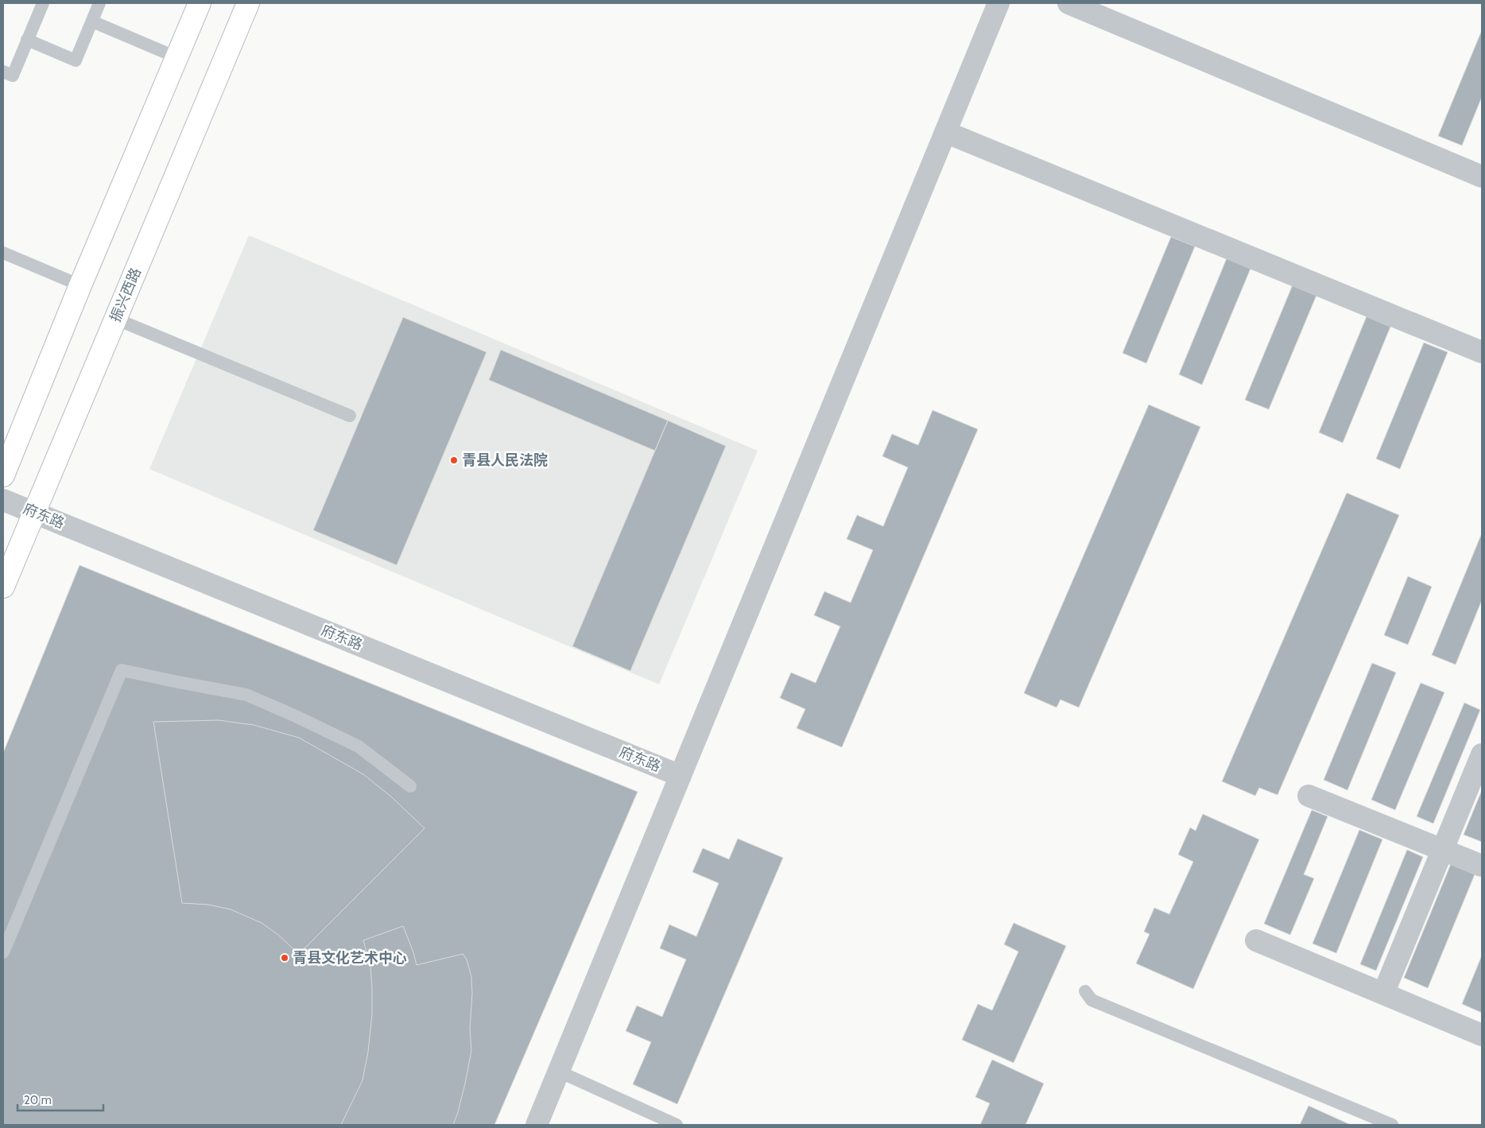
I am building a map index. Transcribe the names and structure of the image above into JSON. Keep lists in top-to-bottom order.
{
  "streets": {
    "street": ["振兴西路", "府东路"]
  },
  "crossings": [
    ["振兴西路", "府东路"]
  ],
  "places": ["青县人民法院", "青县文化艺术中心"],
  "scale_bar": "20 m"
}
